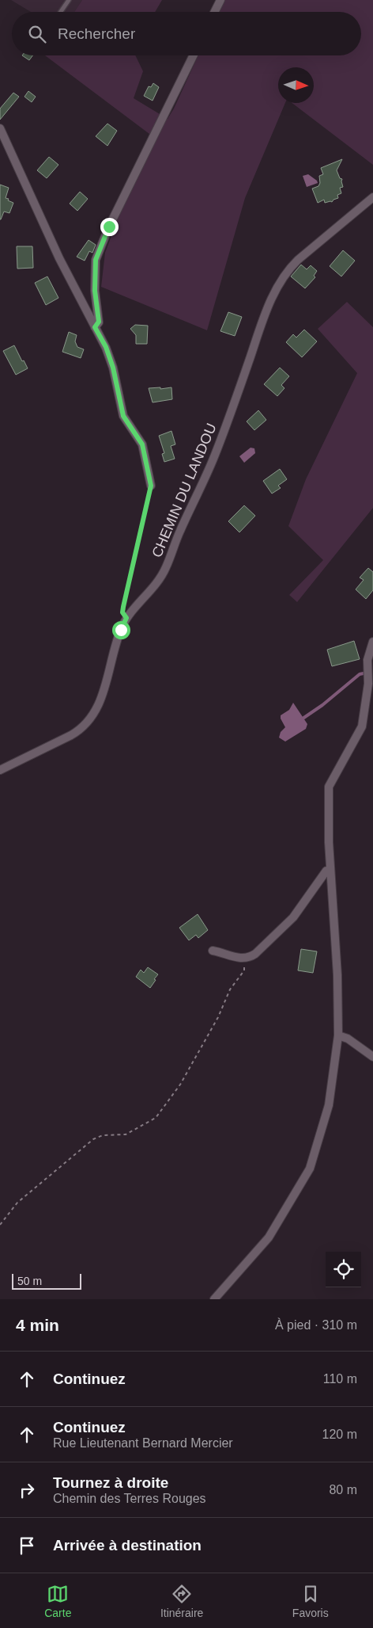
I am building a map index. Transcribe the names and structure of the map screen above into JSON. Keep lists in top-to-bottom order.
{
  "streets": {
    "street": ["CHEMIN DU LANDOU"]
  },
  "scale_bar": "50 m",
  "north": "right",
  "page": {
    "search": "Rechercher",
    "scale": "50 m",
    "heading": ["4 min", "À pied · 310 m"],
    "list": [
      ["Continuez", "110 m"],
      ["Continuez", "Rue Lieutenant Bernard Mercier", "120 m"],
      ["Tournez à droite", "Chemin des Terres Rouges", "80 m"],
      "Arrivée à destination"
    ],
    "nav": ["Carte", "Itinéraire", "Favoris"]
  }
}
